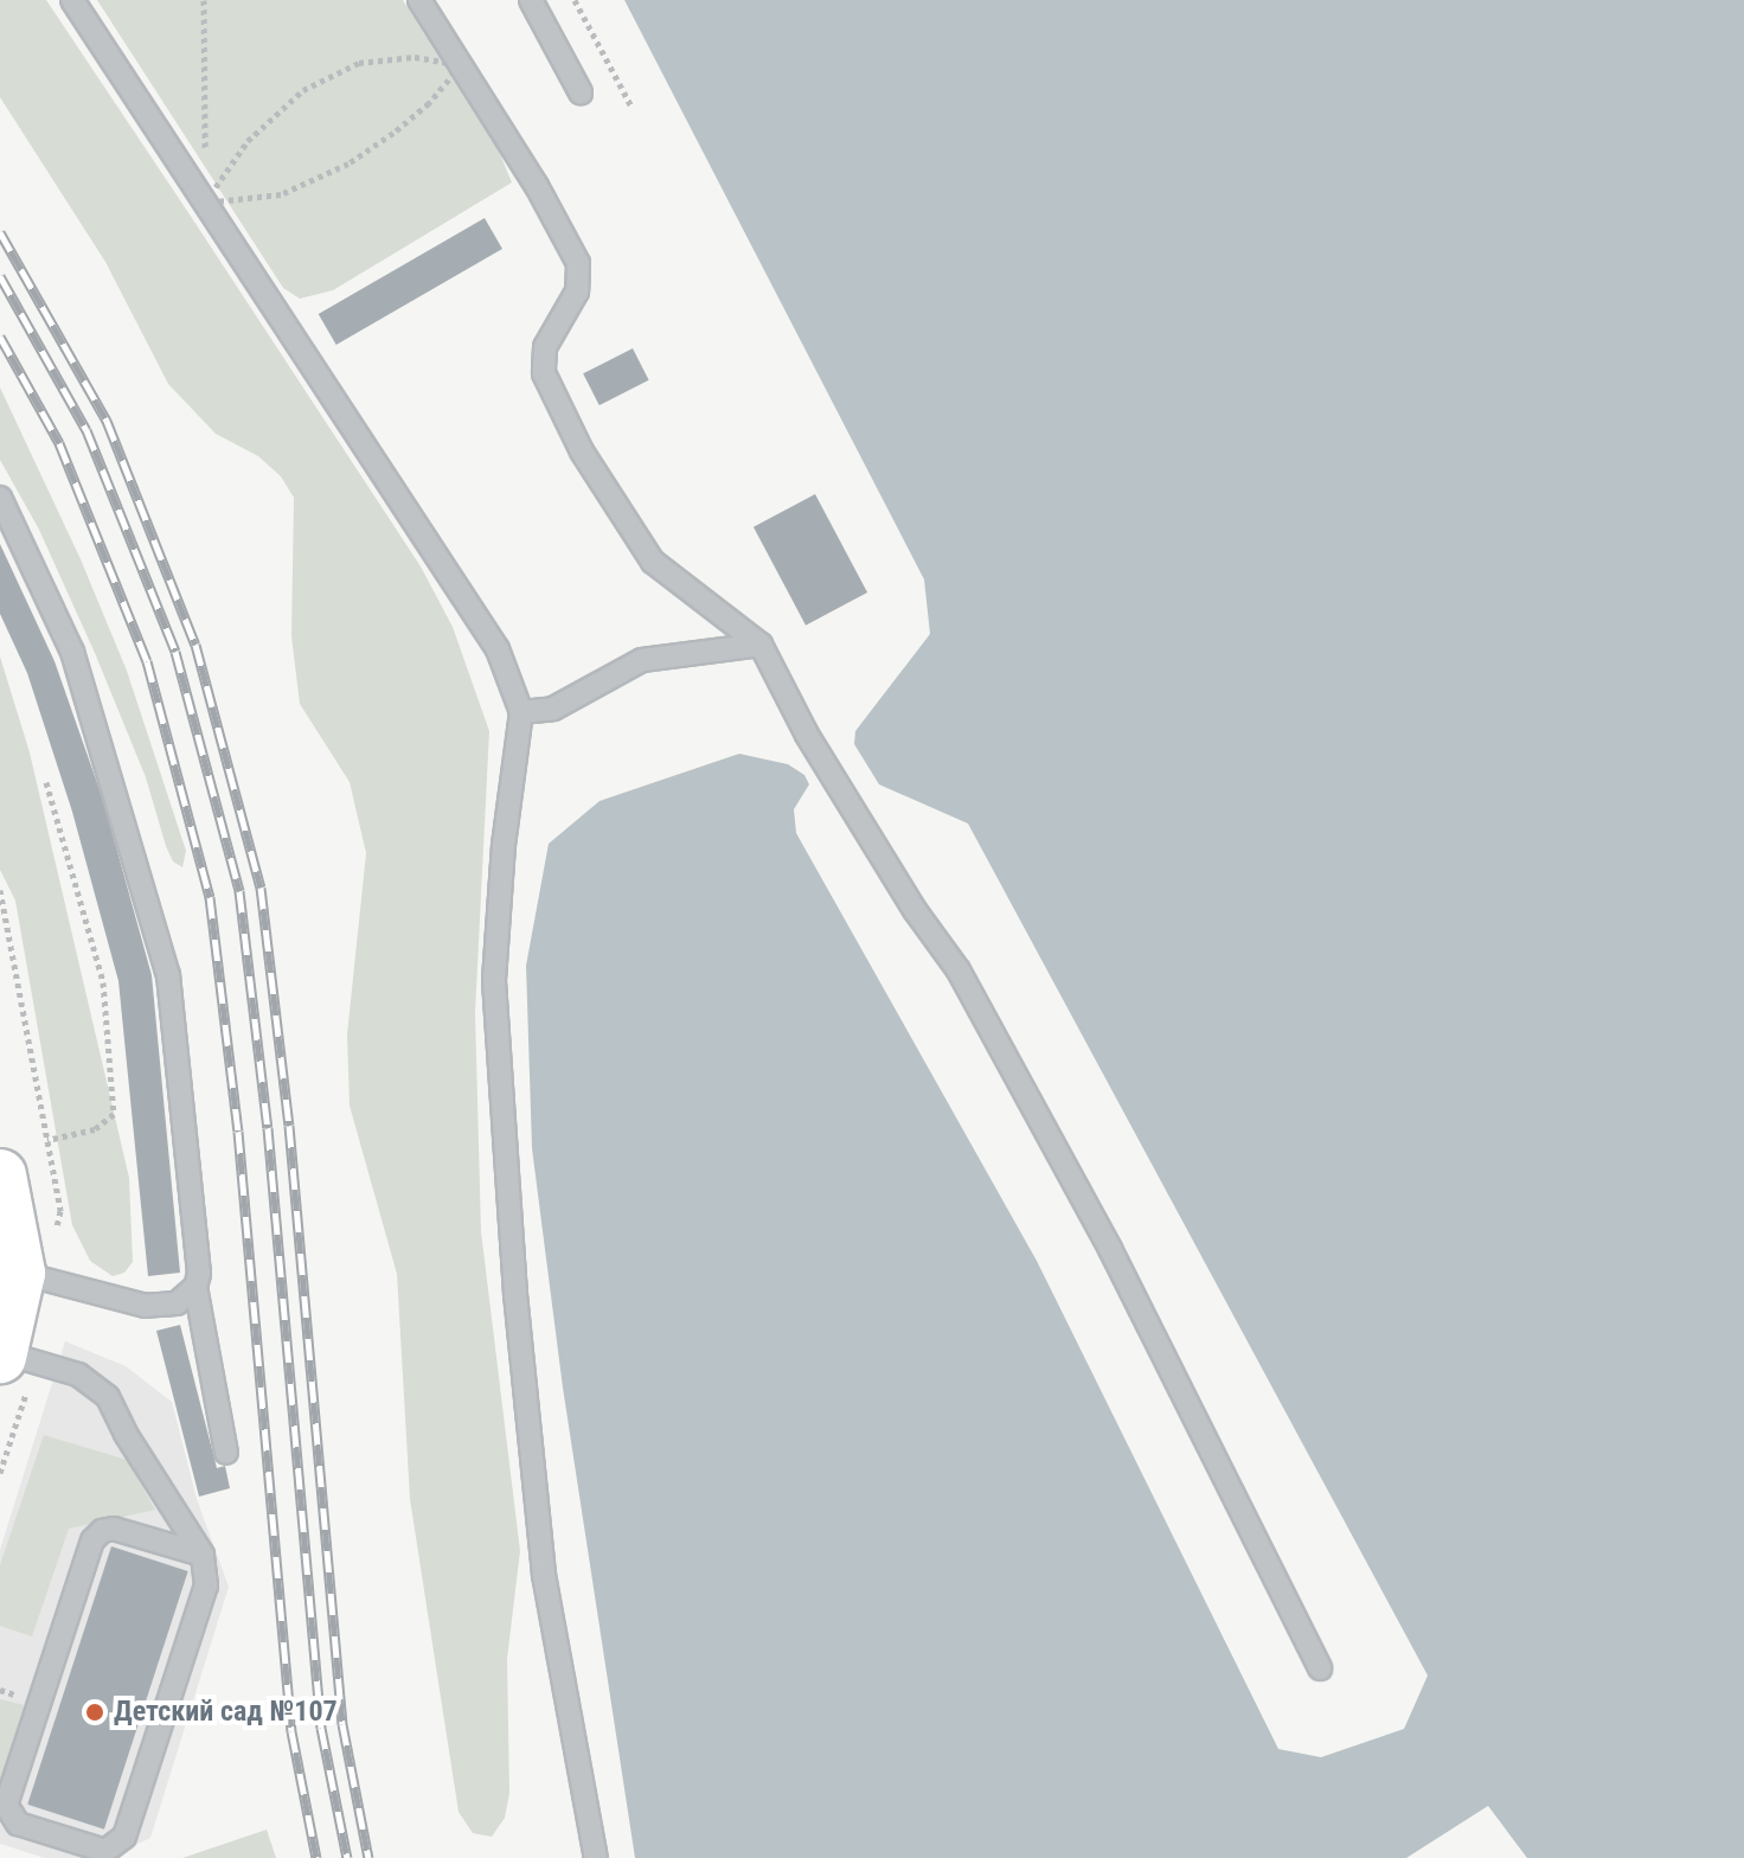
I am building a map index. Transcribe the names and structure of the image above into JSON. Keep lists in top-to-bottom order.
{
  "places": ["Детский сад №107"]
}
